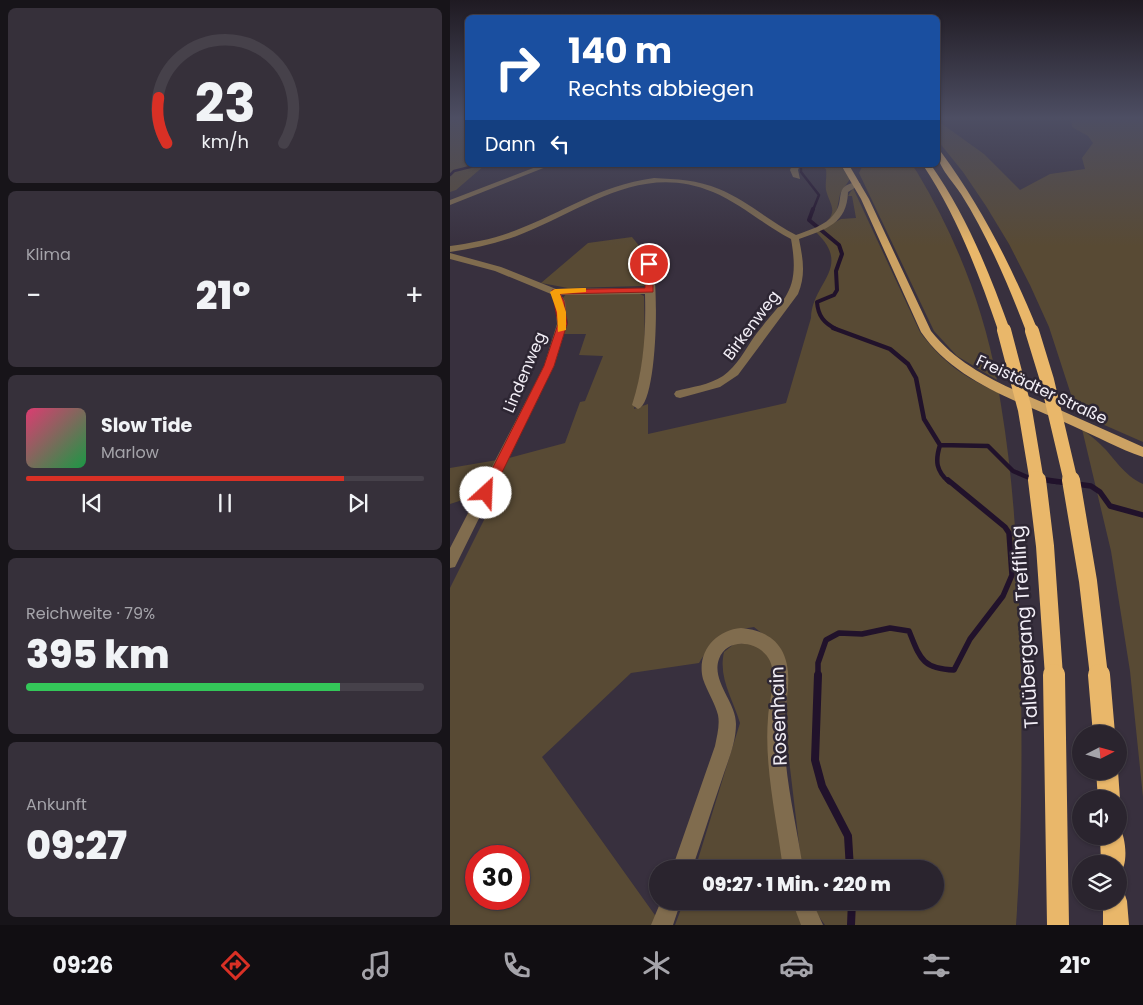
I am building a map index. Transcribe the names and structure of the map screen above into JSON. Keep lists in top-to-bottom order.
{
  "streets": {
    "highway": ["Talübergang Treffling"],
    "main road": ["Freistädter Straße"],
    "street": ["Birkenweg", "Lindenweg", "Rosenhain"]
  },
  "north": "right",
  "page": {
    "turn": ["140 m", "Rechts abbiegen"],
    "then": "Dann",
    "tile": [
      "Klima",
      ["Reichweite · 79%", "395 km"],
      ["Ankunft", "09:27"]
    ],
    "heat": ["−", "21°", "+"],
    "song": ["Slow Tide", "Marlow"],
    "limit": "30",
    "trip": "09:27 · 1 Min. · 220 m",
    "tabs": ["09:26", "21°"],
    "gauge": ["23", "km/h"]
  }
}
